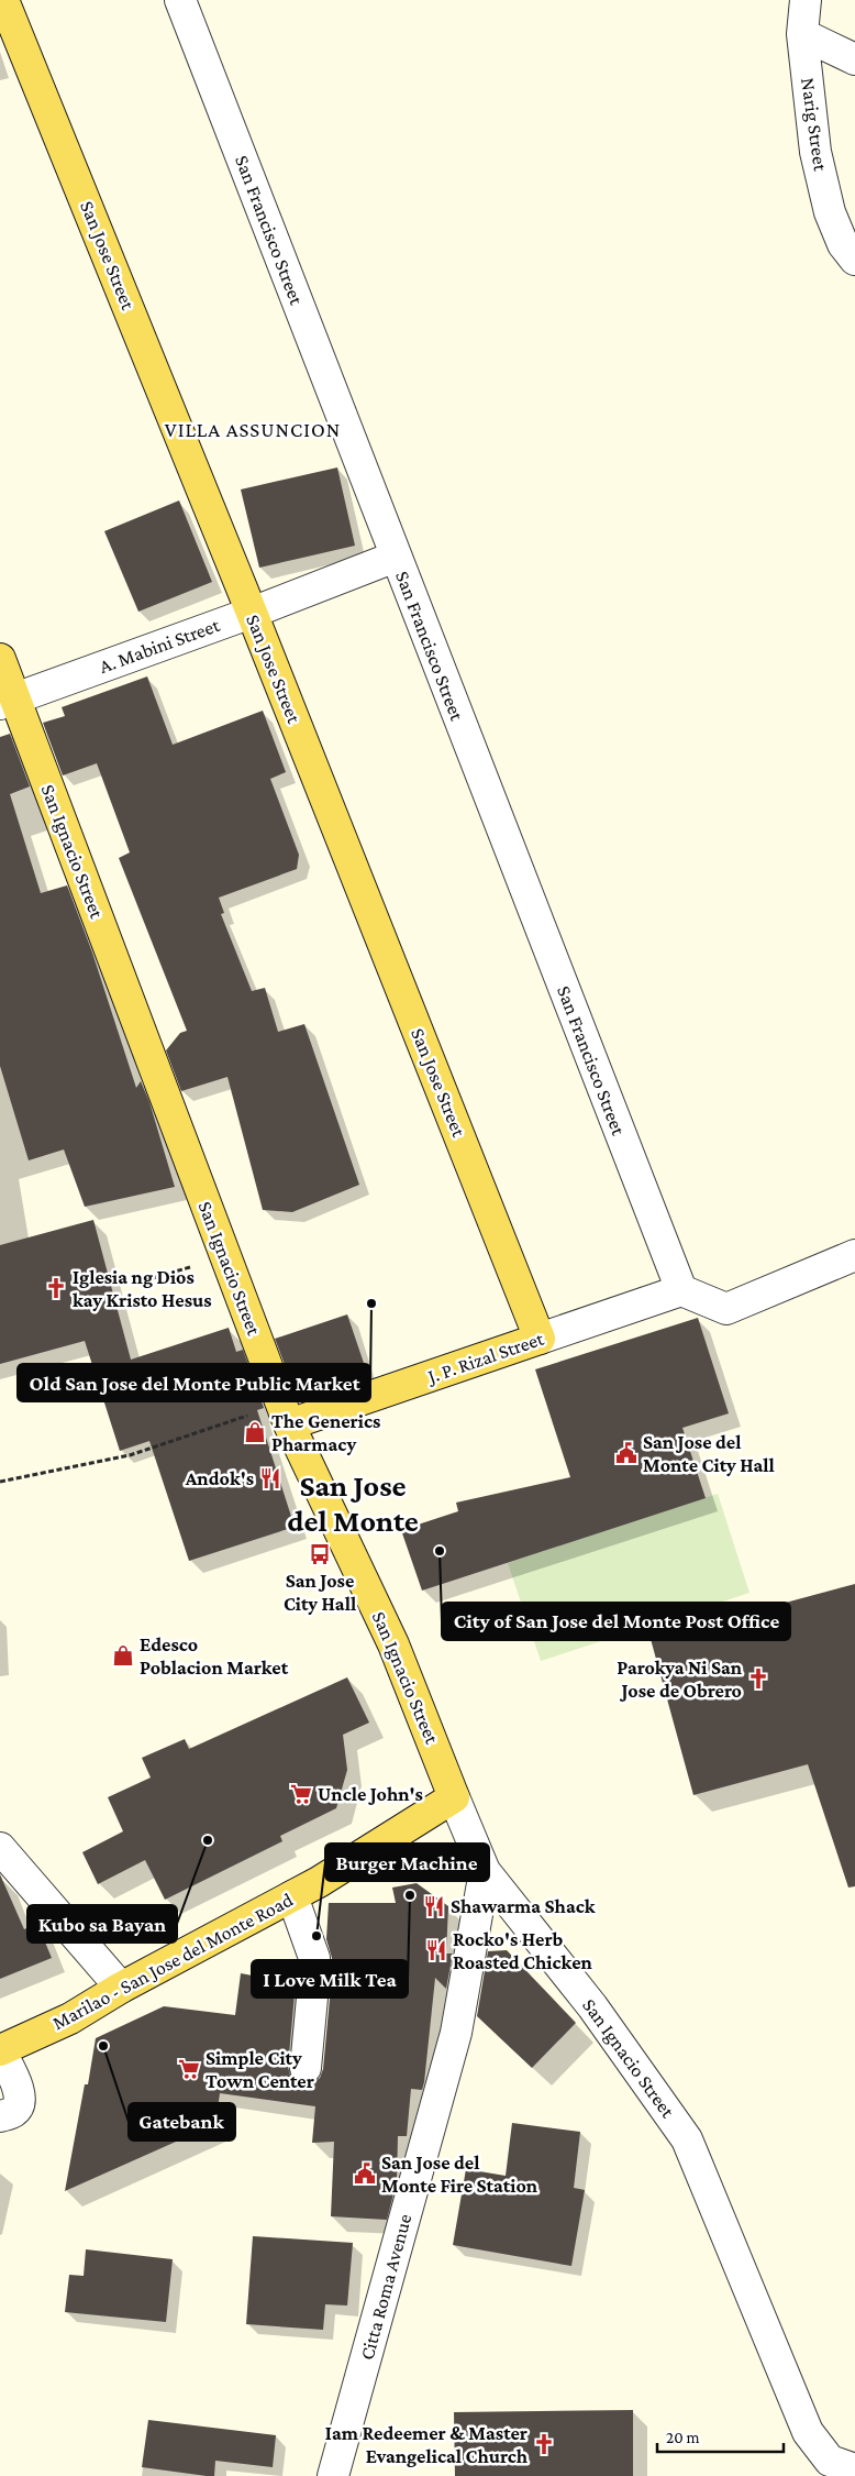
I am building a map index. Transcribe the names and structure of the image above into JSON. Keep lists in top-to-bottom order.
{
  "streets": {
    "main road": [
      "San Jose Street",
      "San Ignacio Street",
      "J. P. Rizal Street",
      "Marilao - San Jose del Monte Road"
    ],
    "street": [
      "Narig Street",
      "San Francisco Street",
      "A. Mabini Street",
      "Citta Roma Avenue"
    ]
  },
  "crossings": [
    ["San Francisco Street", "A. Mabini Street"],
    ["San Francisco Street", "J. P. Rizal Street"],
    ["San Jose Street", "A. Mabini Street"],
    ["San Jose Street", "J. P. Rizal Street"],
    ["A. Mabini Street", "San Ignacio Street"],
    ["San Ignacio Street", "J. P. Rizal Street"],
    ["San Ignacio Street", "Marilao - San Jose del Monte Road"],
    ["San Ignacio Street", "Citta Roma Avenue"]
  ],
  "districts": ["VILLA ASSUNCION", "San Jose del Monte"],
  "places": {
    "church": ["Iglesia ng Dios kay Kristo Hesus", "Parokya Ni San Jose de Obrero", "Iam Redeemer & Master Evangelical Church"],
    "other": [
      "Old San Jose del Monte Public Market",
      "City of San Jose del Monte Post Office",
      "Kubo sa Bayan",
      "I Love Milk Tea",
      "Burger Machine",
      "Gatebank"
    ],
    "shop": ["The Generics Pharmacy", "Edesco Poblacion Market"],
    "public building": ["San Jose del Monte City Hall", "San Jose del Monte Fire Station"],
    "restaurant": ["Andok's", "Shawarma Shack", "Rocko's Herb Roasted Chicken"],
    "bus stop": ["San Jose City Hall"],
    "supermarket": ["Uncle John's", "Simple City Town Center"]
  },
  "scale_bar": "20 m"
}
